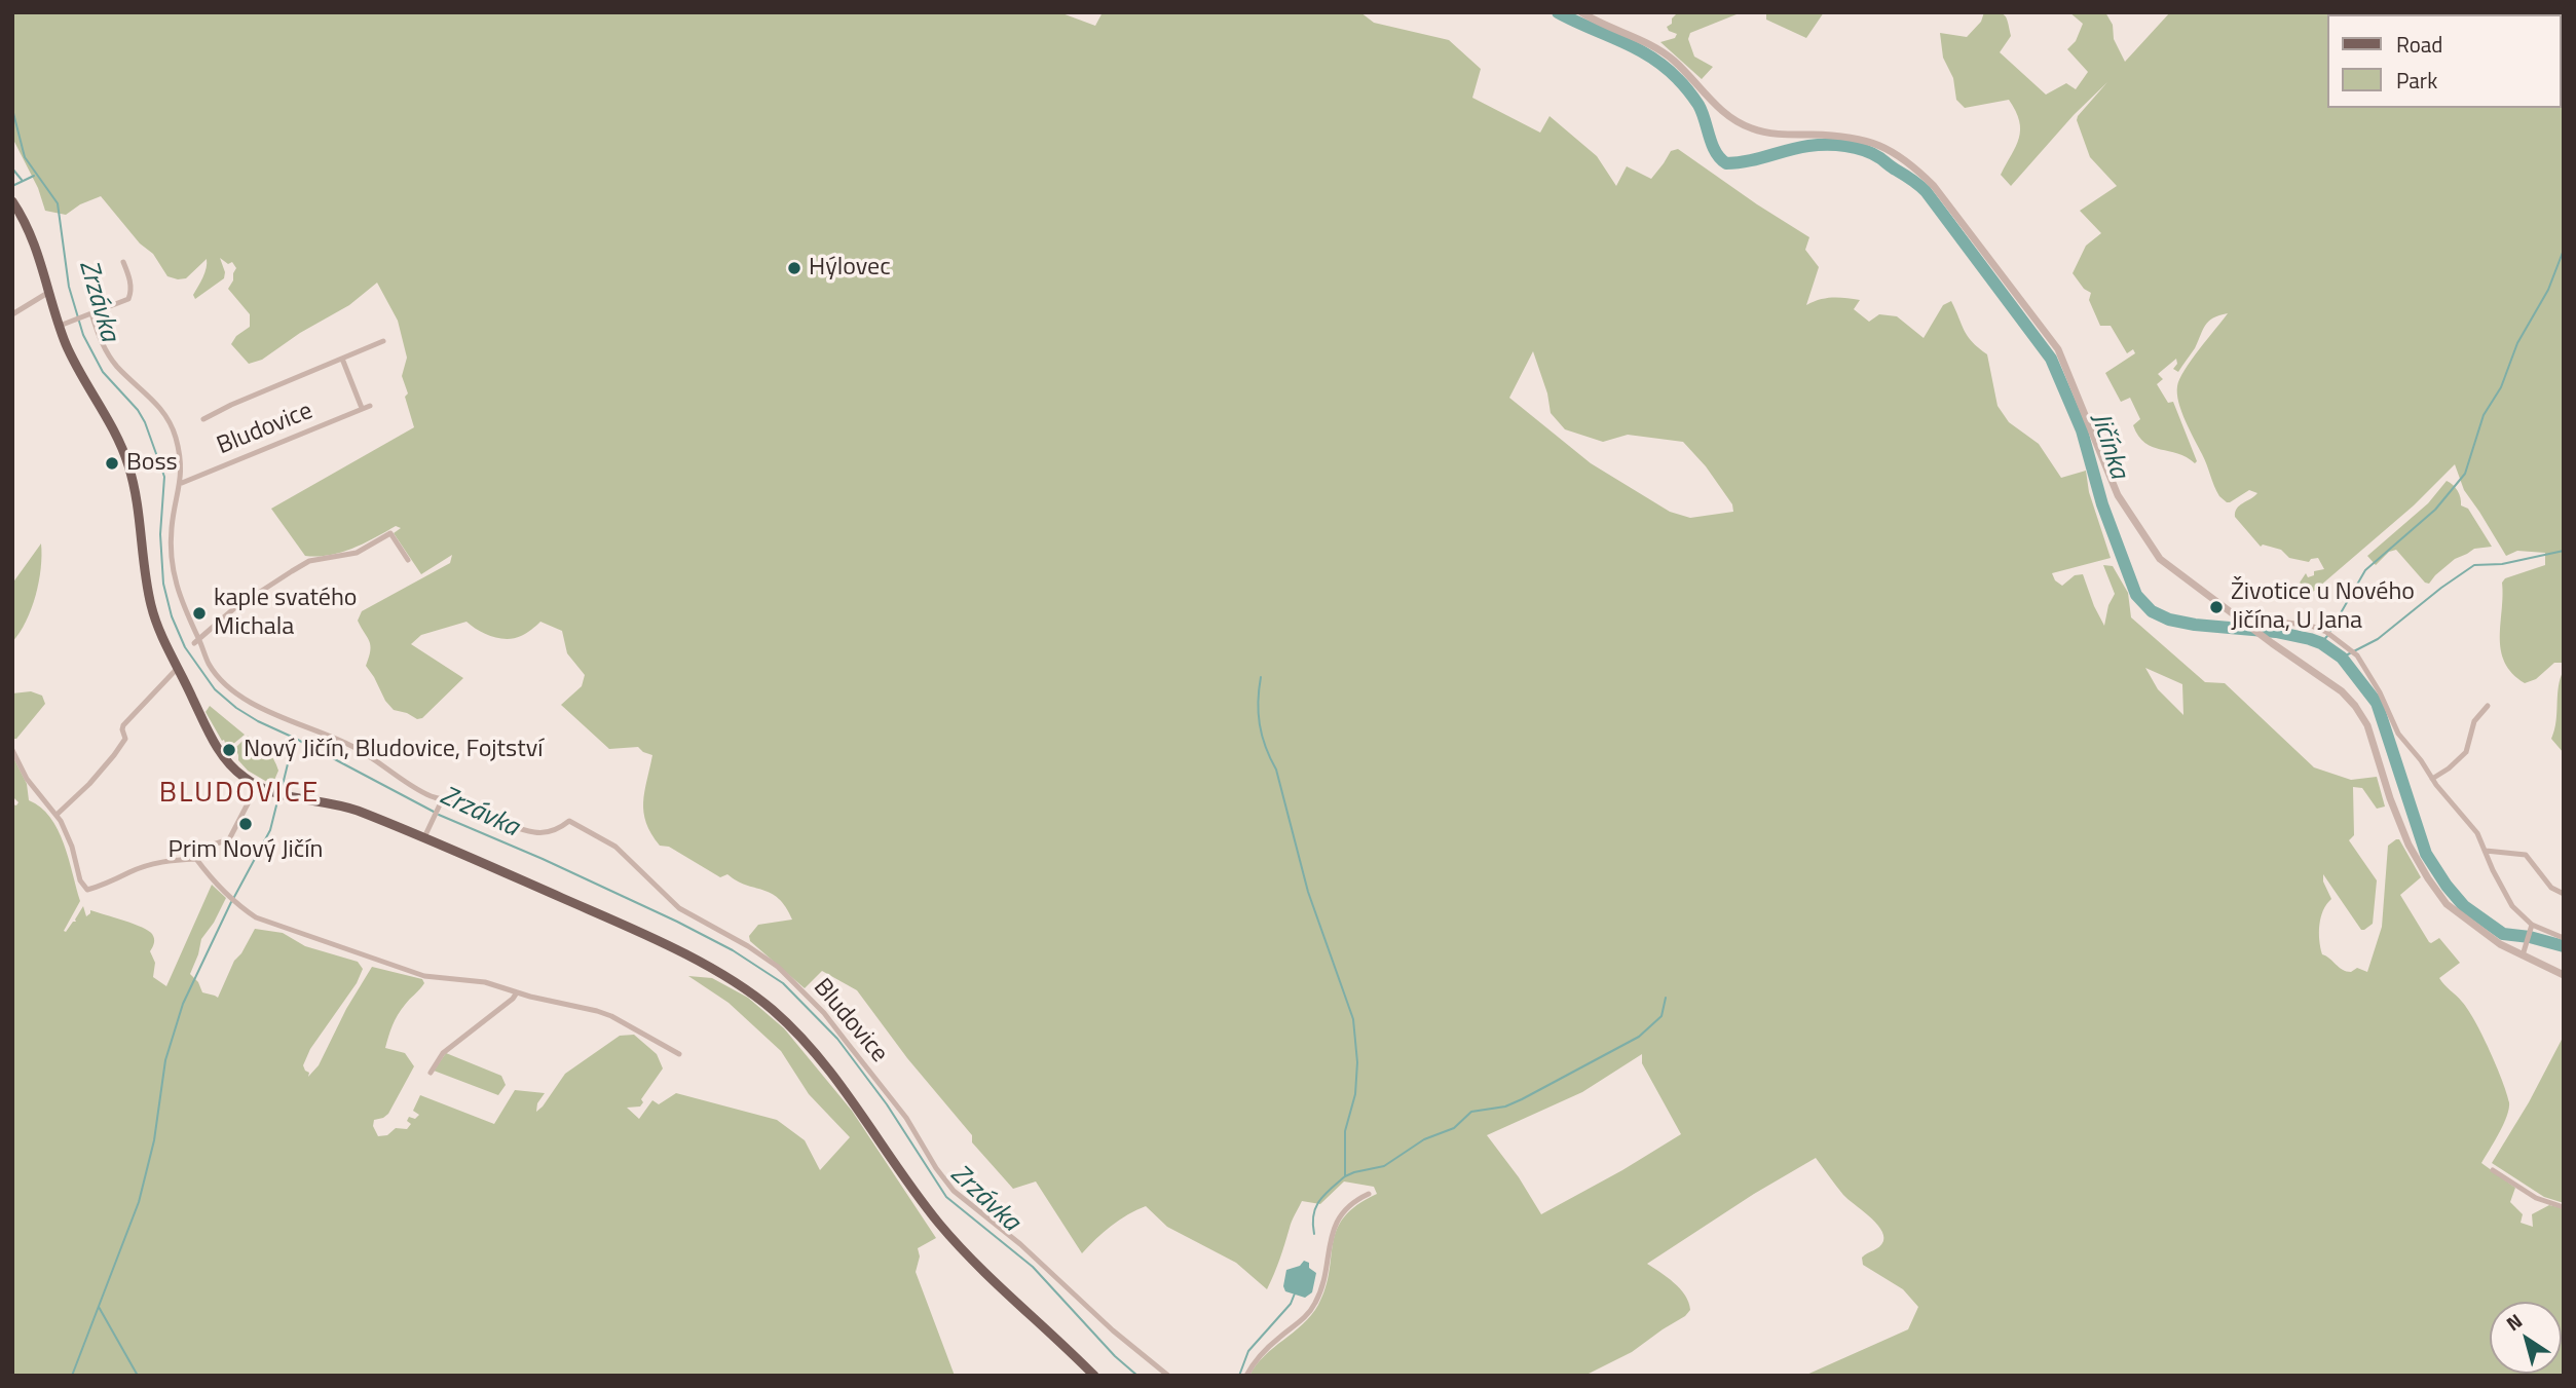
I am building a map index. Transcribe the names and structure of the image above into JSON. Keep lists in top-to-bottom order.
{
  "streets": {
    "street": ["Bludovice"]
  },
  "districts": ["BLUDOVICE"],
  "water": ["Zrzávka", "Jičínka"],
  "places": [
    "Hýlovec",
    "Boss",
    "Životice u Nového Jičína, U Jana",
    "kaple svatého Michala",
    "Nový Jičín, Bludovice, Fojtství",
    "Prim Nový Jičín"
  ],
  "legend": ["Road", "Park"],
  "north": "top left"
}
